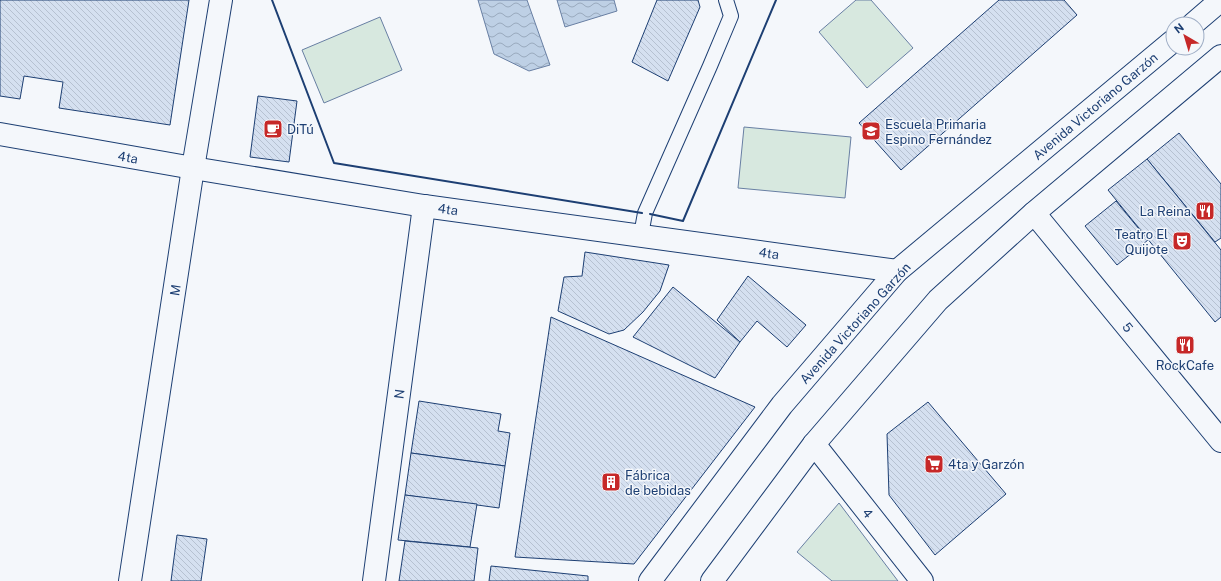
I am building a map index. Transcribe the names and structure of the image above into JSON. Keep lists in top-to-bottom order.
{
  "streets": {
    "street": [
      "Avenida Victoriano Garzón",
      "4ta",
      "M",
      "5",
      "N",
      "4"
    ]
  },
  "crossings": [
    ["Avenida Victoriano Garzón", "4ta"],
    ["4ta", "M"],
    ["4ta", "N"]
  ],
  "places": {
    "cafe": ["DiTú"],
    "school or university": ["Escuela Primaria Espino Fernández"],
    "restaurant": ["La Reina", "RockCafe"],
    "theatre": ["Teatro El Quijote"],
    "supermarket": ["4ta y Garzón"],
    "building": ["Fábrica de bebidas"]
  },
  "north": "top left"
}
